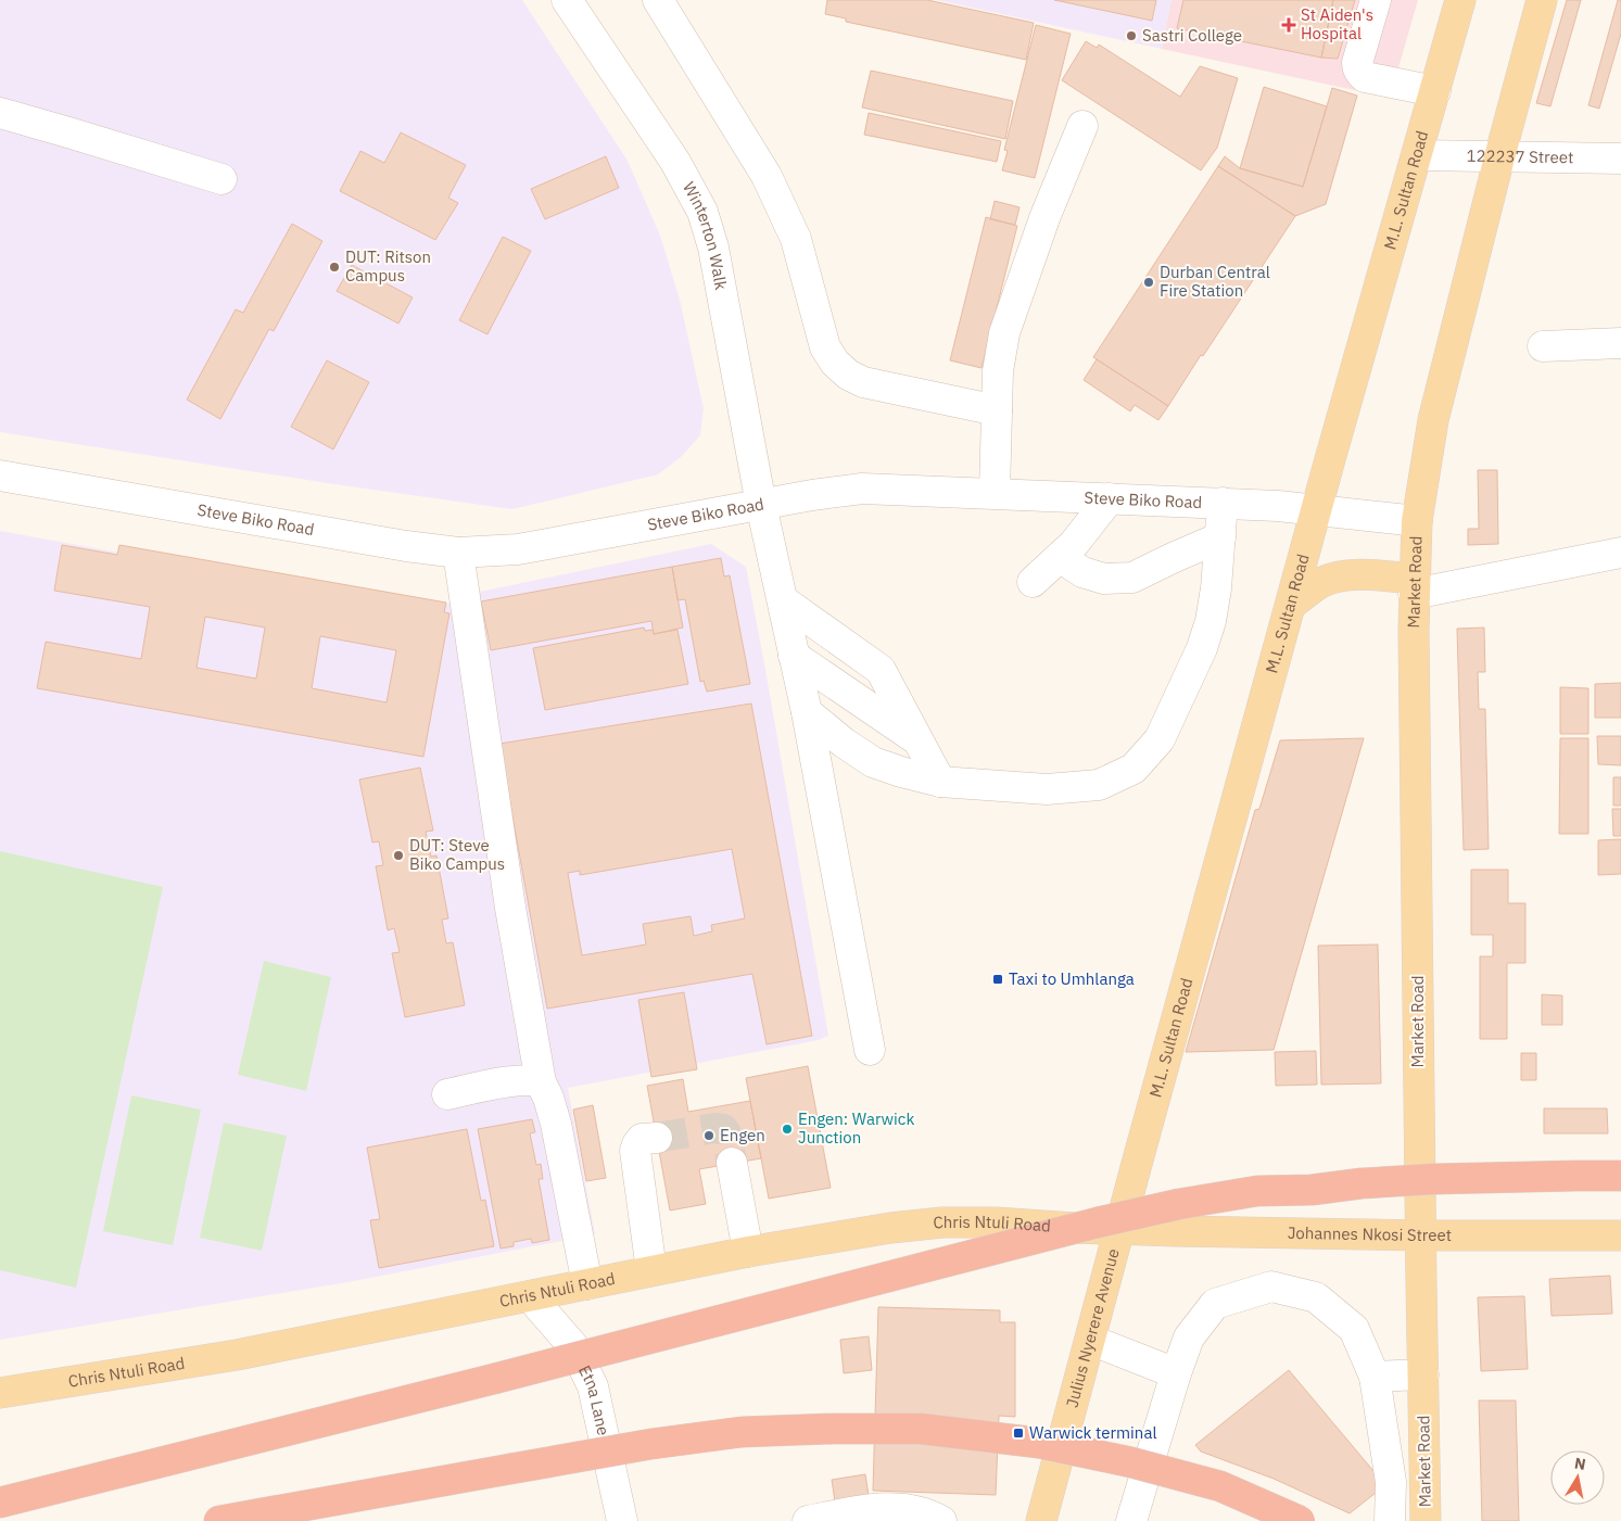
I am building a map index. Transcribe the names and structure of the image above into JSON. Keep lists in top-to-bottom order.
{
  "streets": {
    "main road": [
      "M.L. Sultan Road",
      "Market Road",
      "Chris Ntuli Road",
      "Johannes Nkosi Street",
      "Julius Nyerere Avenue"
    ],
    "street": [
      "122237 Street",
      "Winterton Walk",
      "Steve Biko Road",
      "Etna Lane"
    ]
  },
  "crossings": [
    ["122237 Street", "M.L. Sultan Road"],
    ["M.L. Sultan Road", "Steve Biko Road"],
    ["M.L. Sultan Road", "Chris Ntuli Road"],
    ["M.L. Sultan Road", "Johannes Nkosi Street"],
    ["M.L. Sultan Road", "Julius Nyerere Avenue"],
    ["Winterton Walk", "Steve Biko Road"],
    ["Steve Biko Road", "Market Road"],
    ["Market Road", "Johannes Nkosi Street"],
    ["Chris Ntuli Road", "Johannes Nkosi Street"],
    ["Chris Ntuli Road", "Julius Nyerere Avenue"],
    ["Chris Ntuli Road", "Etna Lane"],
    ["Johannes Nkosi Street", "Julius Nyerere Avenue"]
  ],
  "places": {
    "health": ["St Aiden's Hospital"],
    "other": [
      "Sastri College",
      "DUT: Ritson Campus",
      "Durban Central Fire Station",
      "DUT: Steve Biko Campus",
      "Engen: Warwick Junction",
      "Engen"
    ],
    "transit": ["Taxi to Umhlanga", "Warwick terminal"]
  },
  "north": "top"
}
